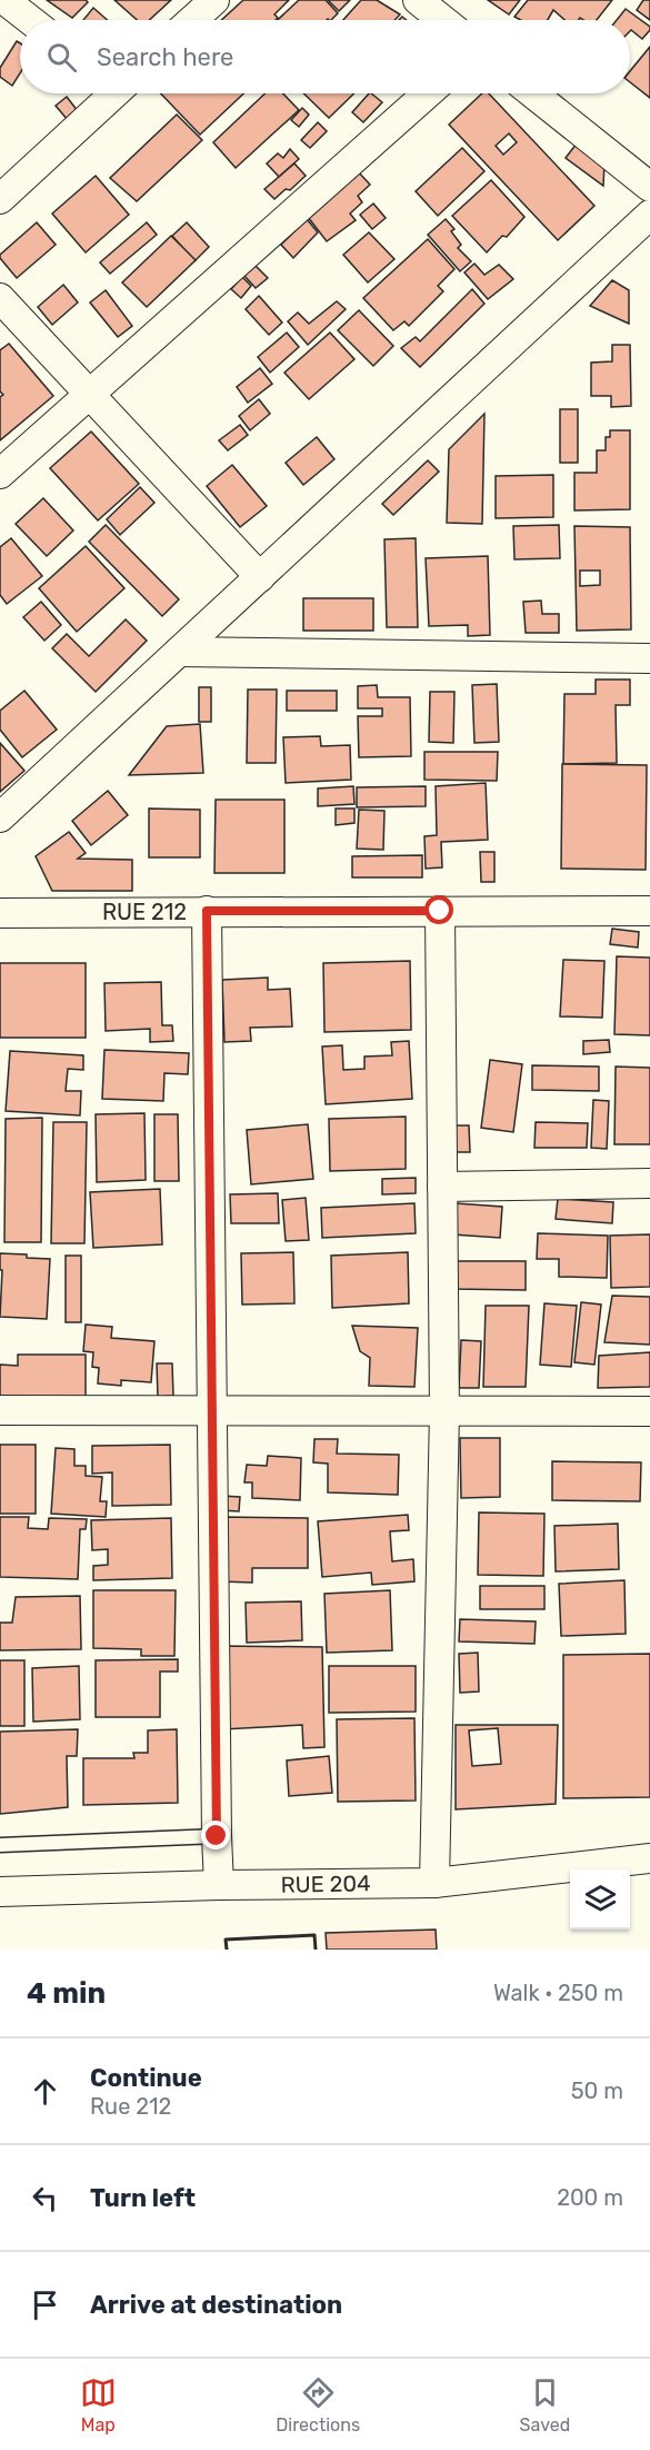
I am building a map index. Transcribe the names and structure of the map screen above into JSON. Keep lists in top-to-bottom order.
{
  "streets": {
    "street": ["RUE 212", "RUE 204"]
  },
  "page": {
    "search": "Search here",
    "heading": ["4 min", "Walk · 250 m"],
    "list": [
      ["Continue", "Rue 212", "50 m"],
      ["Turn left", "200 m"],
      "Arrive at destination"
    ],
    "nav": ["Map", "Directions", "Saved"]
  }
}
